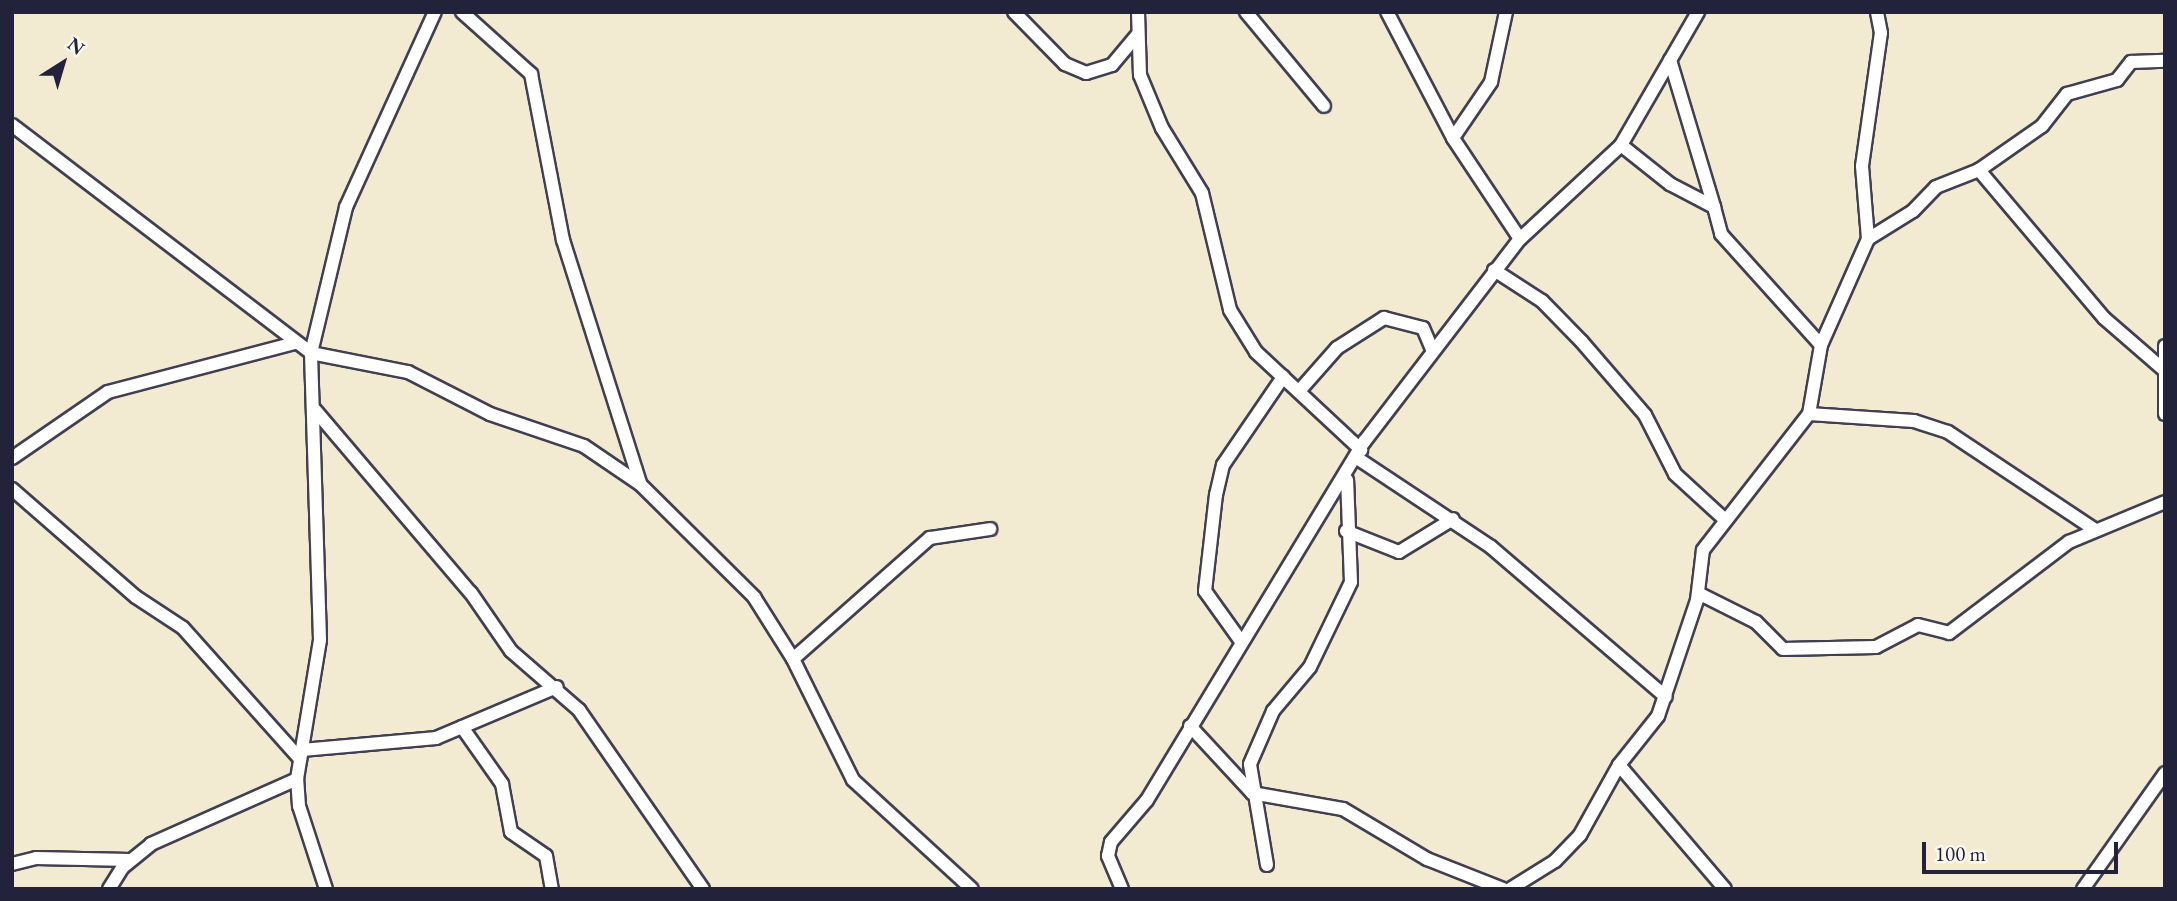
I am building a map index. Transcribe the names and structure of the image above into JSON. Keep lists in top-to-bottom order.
{
  "scale_bar": "100 m",
  "north": "top right"
}
